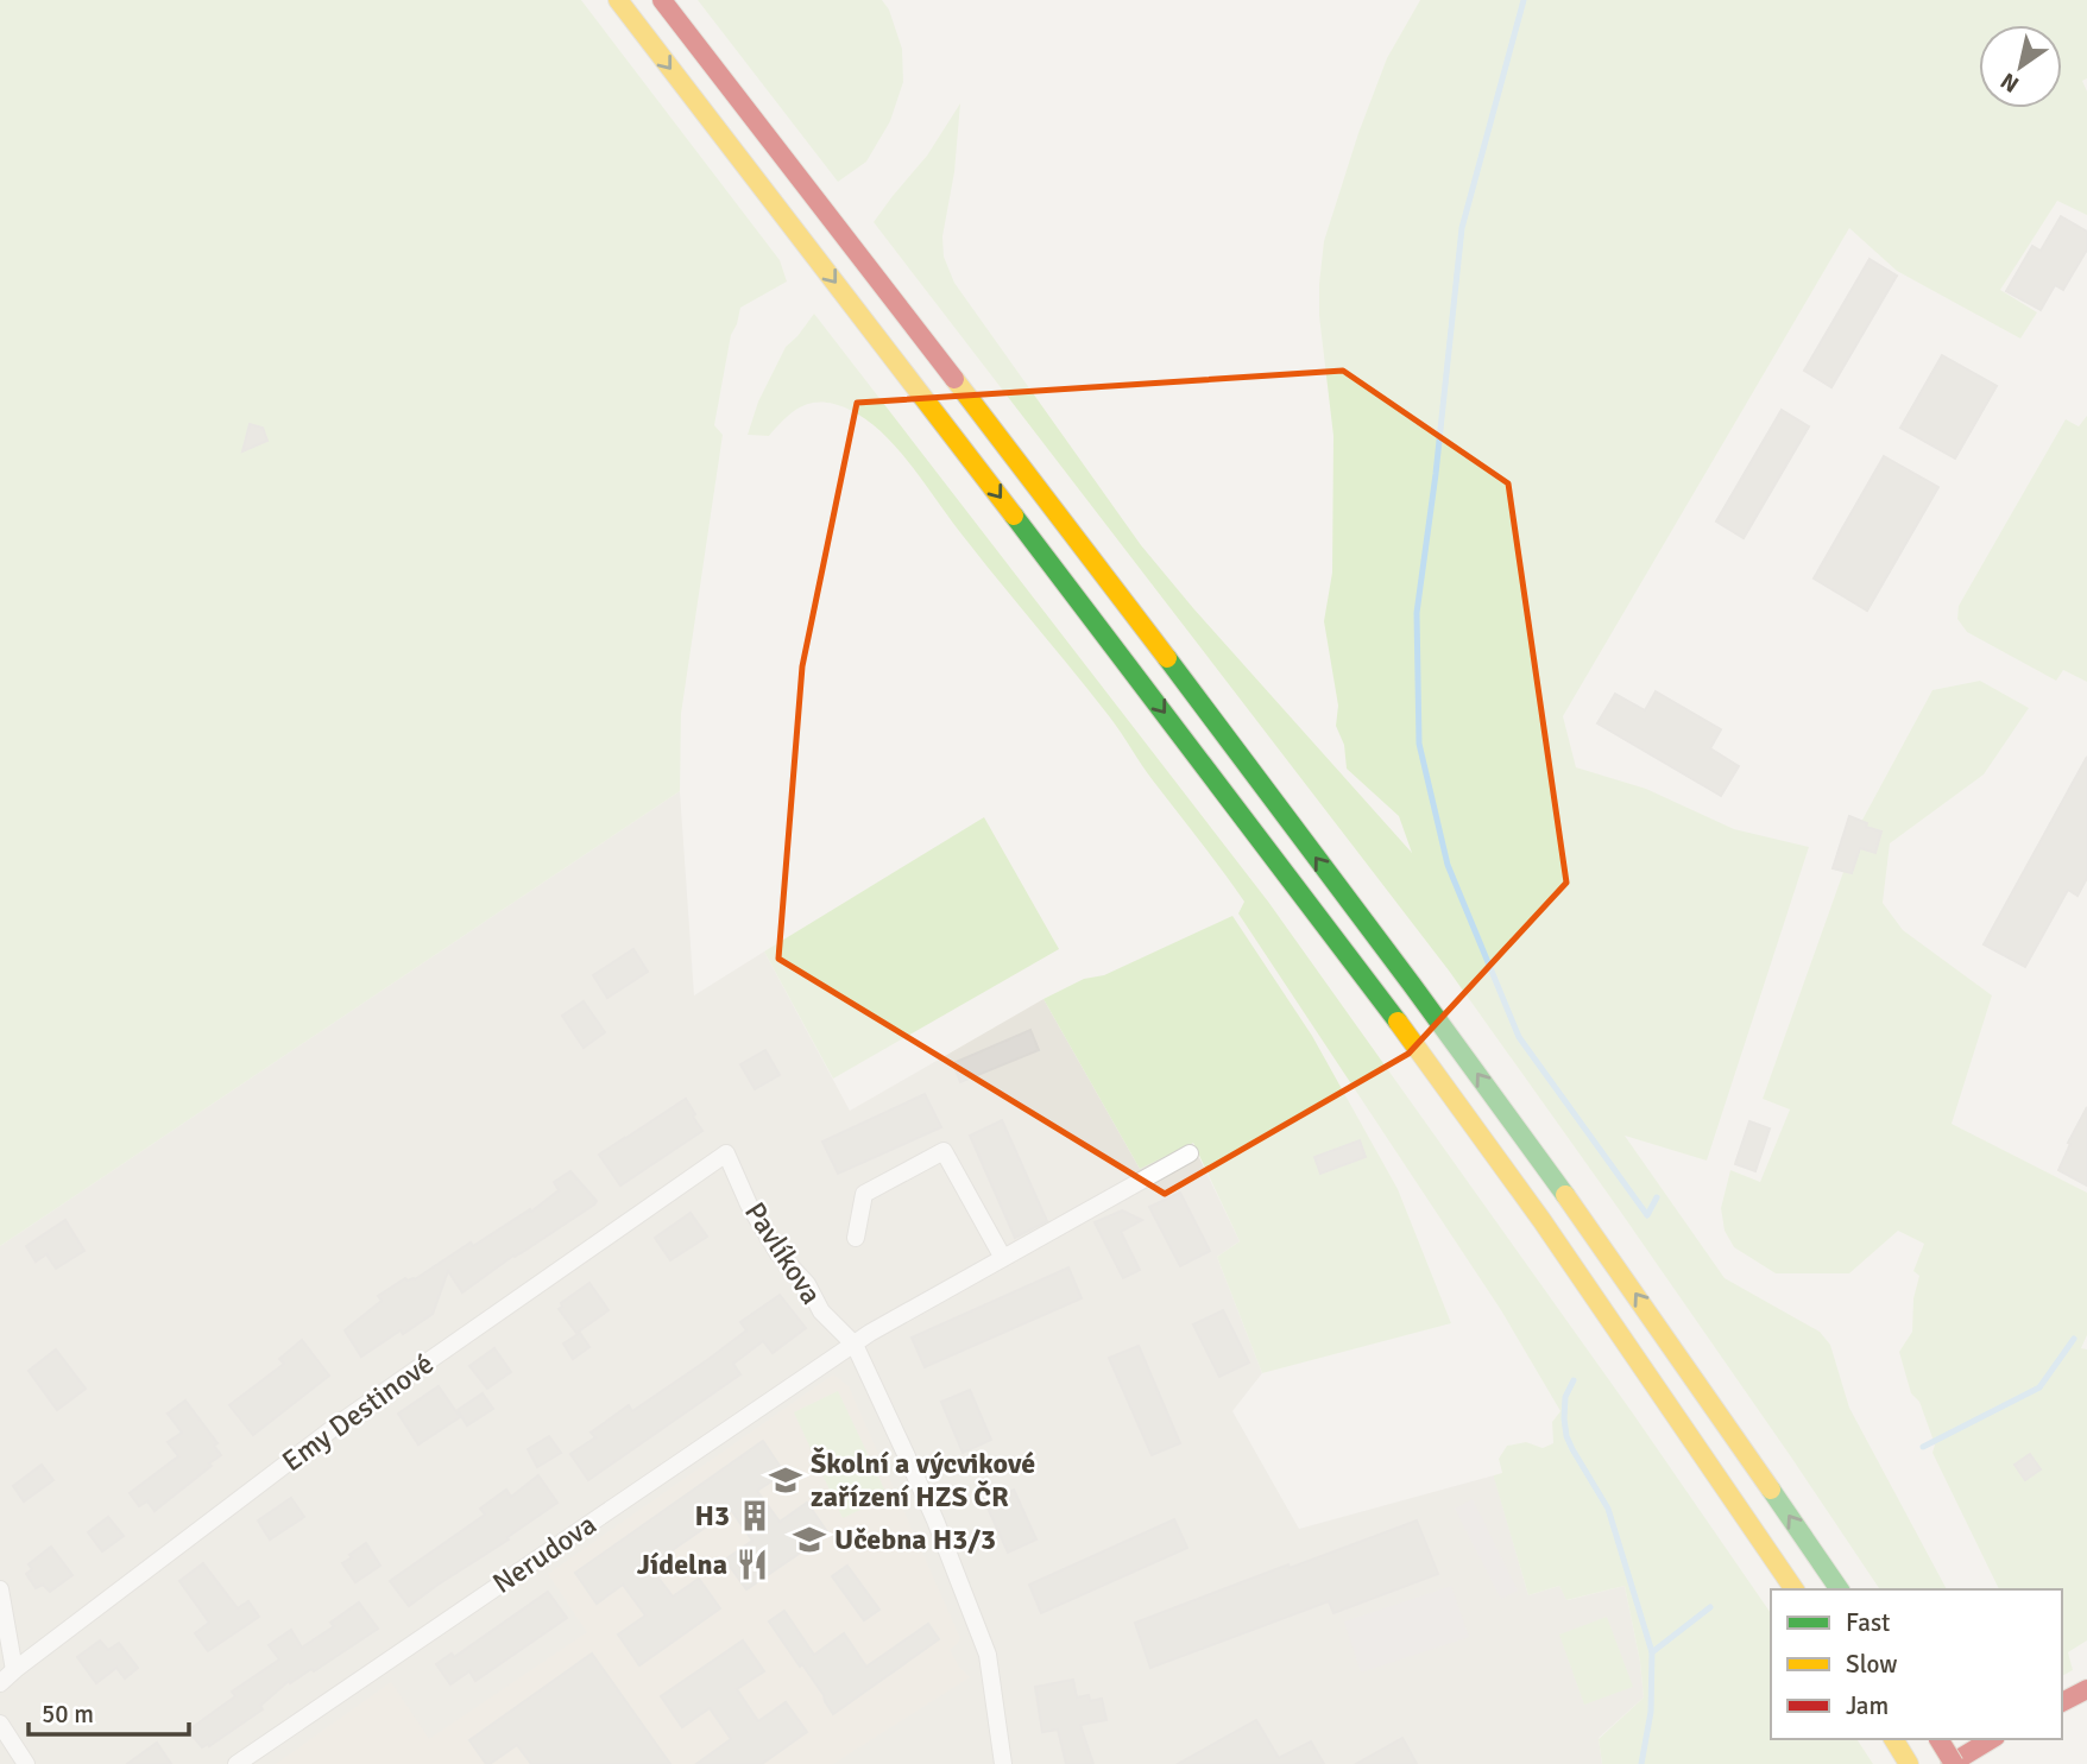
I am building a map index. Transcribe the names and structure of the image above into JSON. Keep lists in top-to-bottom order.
{
  "streets": {
    "street": ["Pavlíkova", "Emy Destinové", "Nerudova"]
  },
  "crossings": [
    ["Pavlíkova", "Emy Destinové"],
    ["Pavlíkova", "Nerudova"]
  ],
  "places": {
    "school or university": ["Školní a výcvikové zařízení HZS ČR", "Učebna H3/3"],
    "building": ["H3"],
    "restaurant": ["Jídelna"]
  },
  "legend": ["Fast", "Slow", "Jam"],
  "scale_bar": "50 m",
  "north": "bottom left"
}
